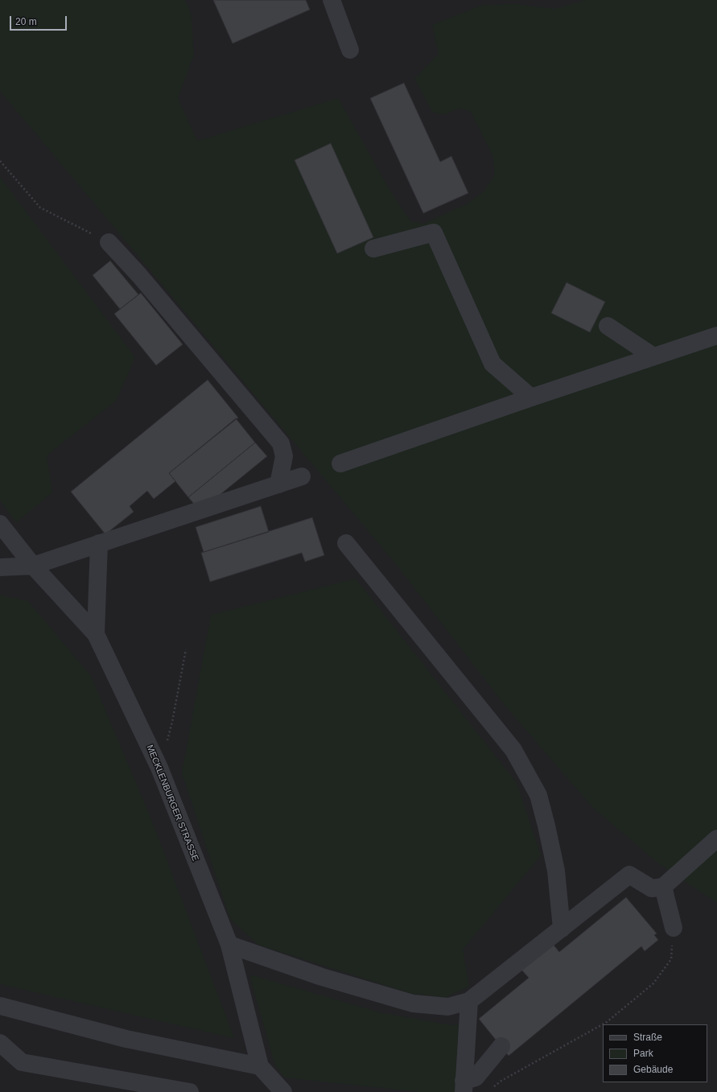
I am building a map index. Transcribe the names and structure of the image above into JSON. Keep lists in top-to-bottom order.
{
  "streets": {
    "street": ["MECKLENBURGER STRASSE"]
  },
  "legend": ["Straße", "Park", "Gebäude"],
  "scale_bar": "20 m"
}
